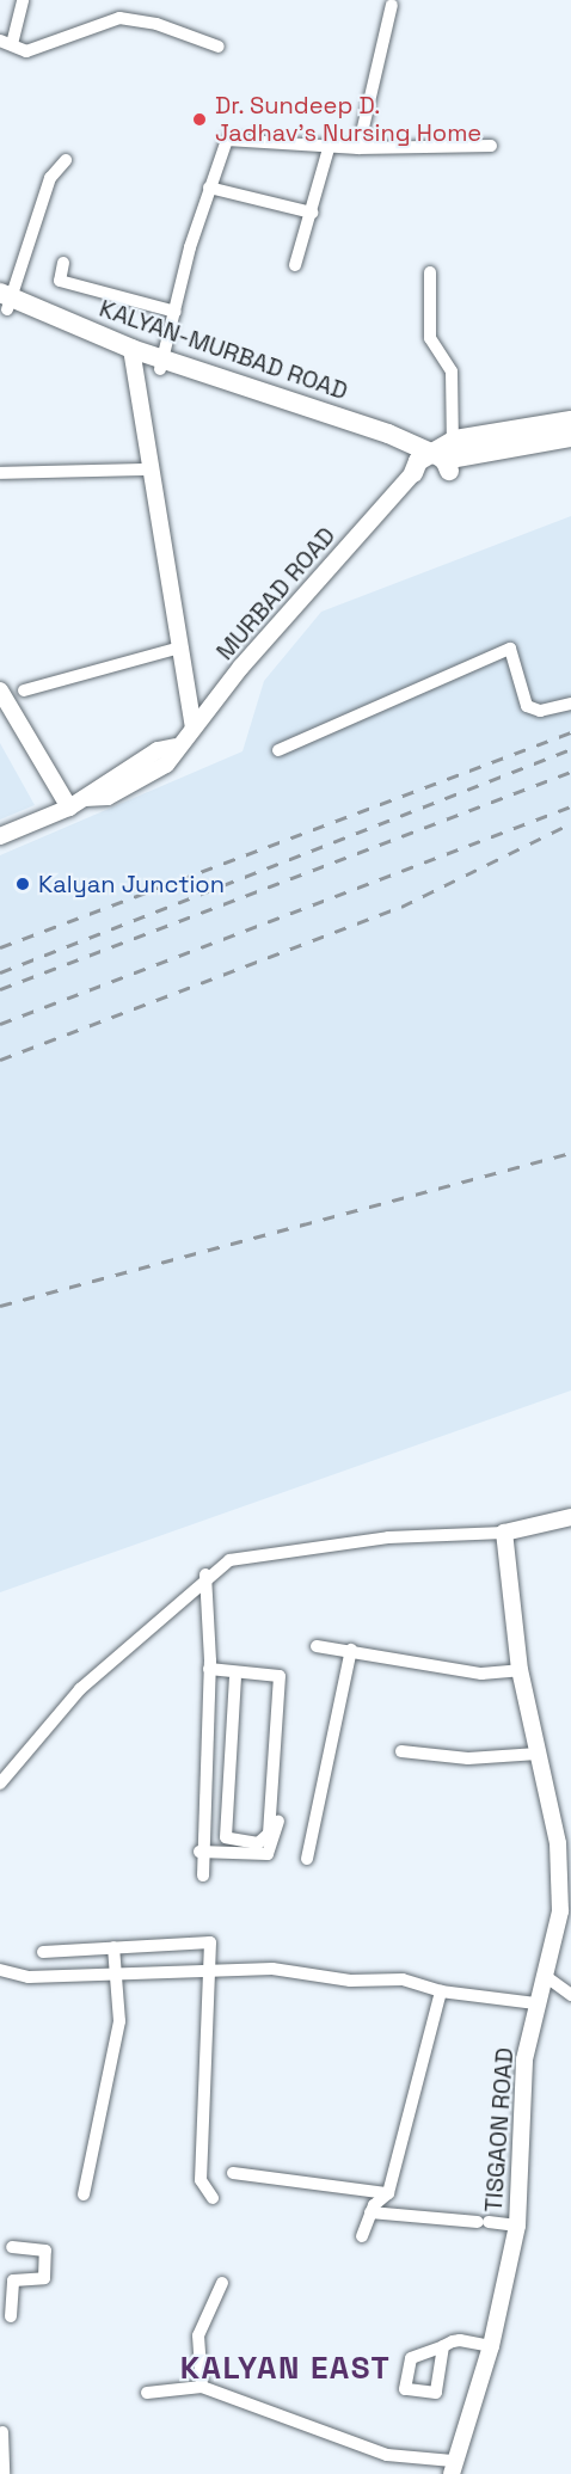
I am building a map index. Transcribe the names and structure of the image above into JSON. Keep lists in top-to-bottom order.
{
  "streets": {
    "main road": ["KALYAN-MURBAD ROAD"],
    "street": ["MURBAD ROAD", "TISGAON ROAD"]
  },
  "crossings": [
    ["KALYAN-MURBAD ROAD", "MURBAD ROAD"]
  ],
  "districts": ["KALYAN EAST"],
  "places": ["Dr. Sundeep D. Jadhav's Nursing Home", "Kalyan Junction"]
}
